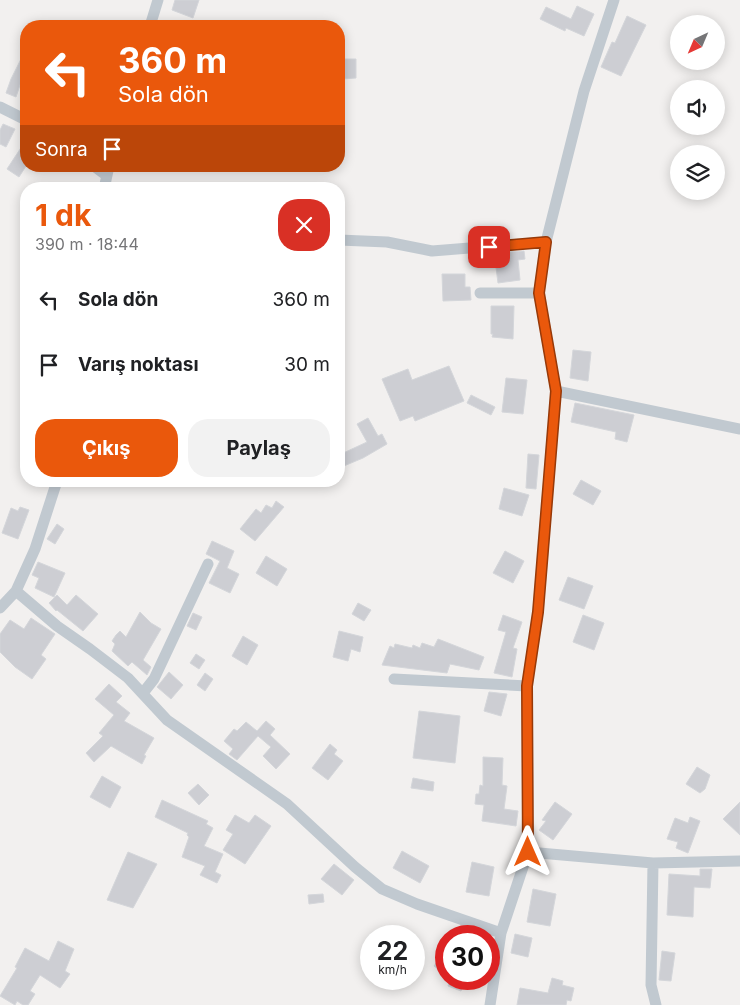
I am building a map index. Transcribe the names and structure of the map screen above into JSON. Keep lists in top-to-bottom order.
{
  "north": "bottom left",
  "page": {
    "turn": ["360 m", "Sola dön"],
    "then": "Sonra",
    "heading": ["1 dk", "390 m · 18:44"],
    "list": [
      {
        "name": "Sola dön",
        "value": "360 m"
      },
      {
        "name": "Varış noktası",
        "value": "30 m"
      }
    ],
    "buttons": ["Çıkış", "Paylaş"],
    "speed": "22 km/h",
    "limit": "30"
  }
}
